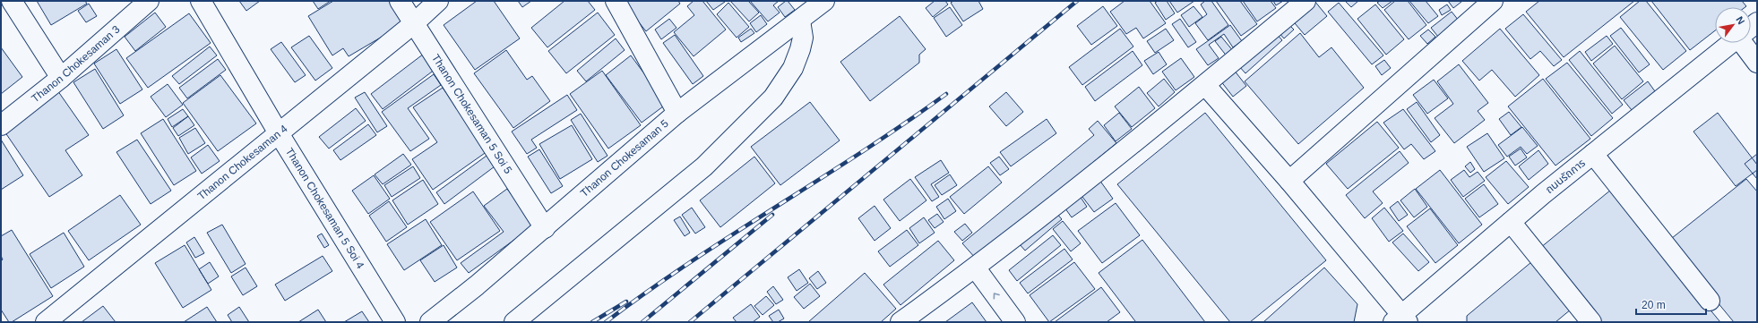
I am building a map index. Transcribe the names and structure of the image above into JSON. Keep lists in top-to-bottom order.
{
  "streets": {
    "street": [
      "Thanon Chokesaman 3",
      "Thanon Chokesaman 5 Soi 5",
      "Thanon Chokesaman 5",
      "Thanon Chokesaman 4",
      "ถนนรัถการ",
      "Thanon Chokesaman 5 Soi 4"
    ]
  },
  "crossings": [
    ["Thanon Chokesaman 5 Soi 5", "Thanon Chokesaman 5"],
    ["Thanon Chokesaman 5 Soi 5", "Thanon Chokesaman 4"],
    ["Thanon Chokesaman 4", "Thanon Chokesaman 5 Soi 4"]
  ],
  "scale_bar": "20 m",
  "north": "top right"
}
